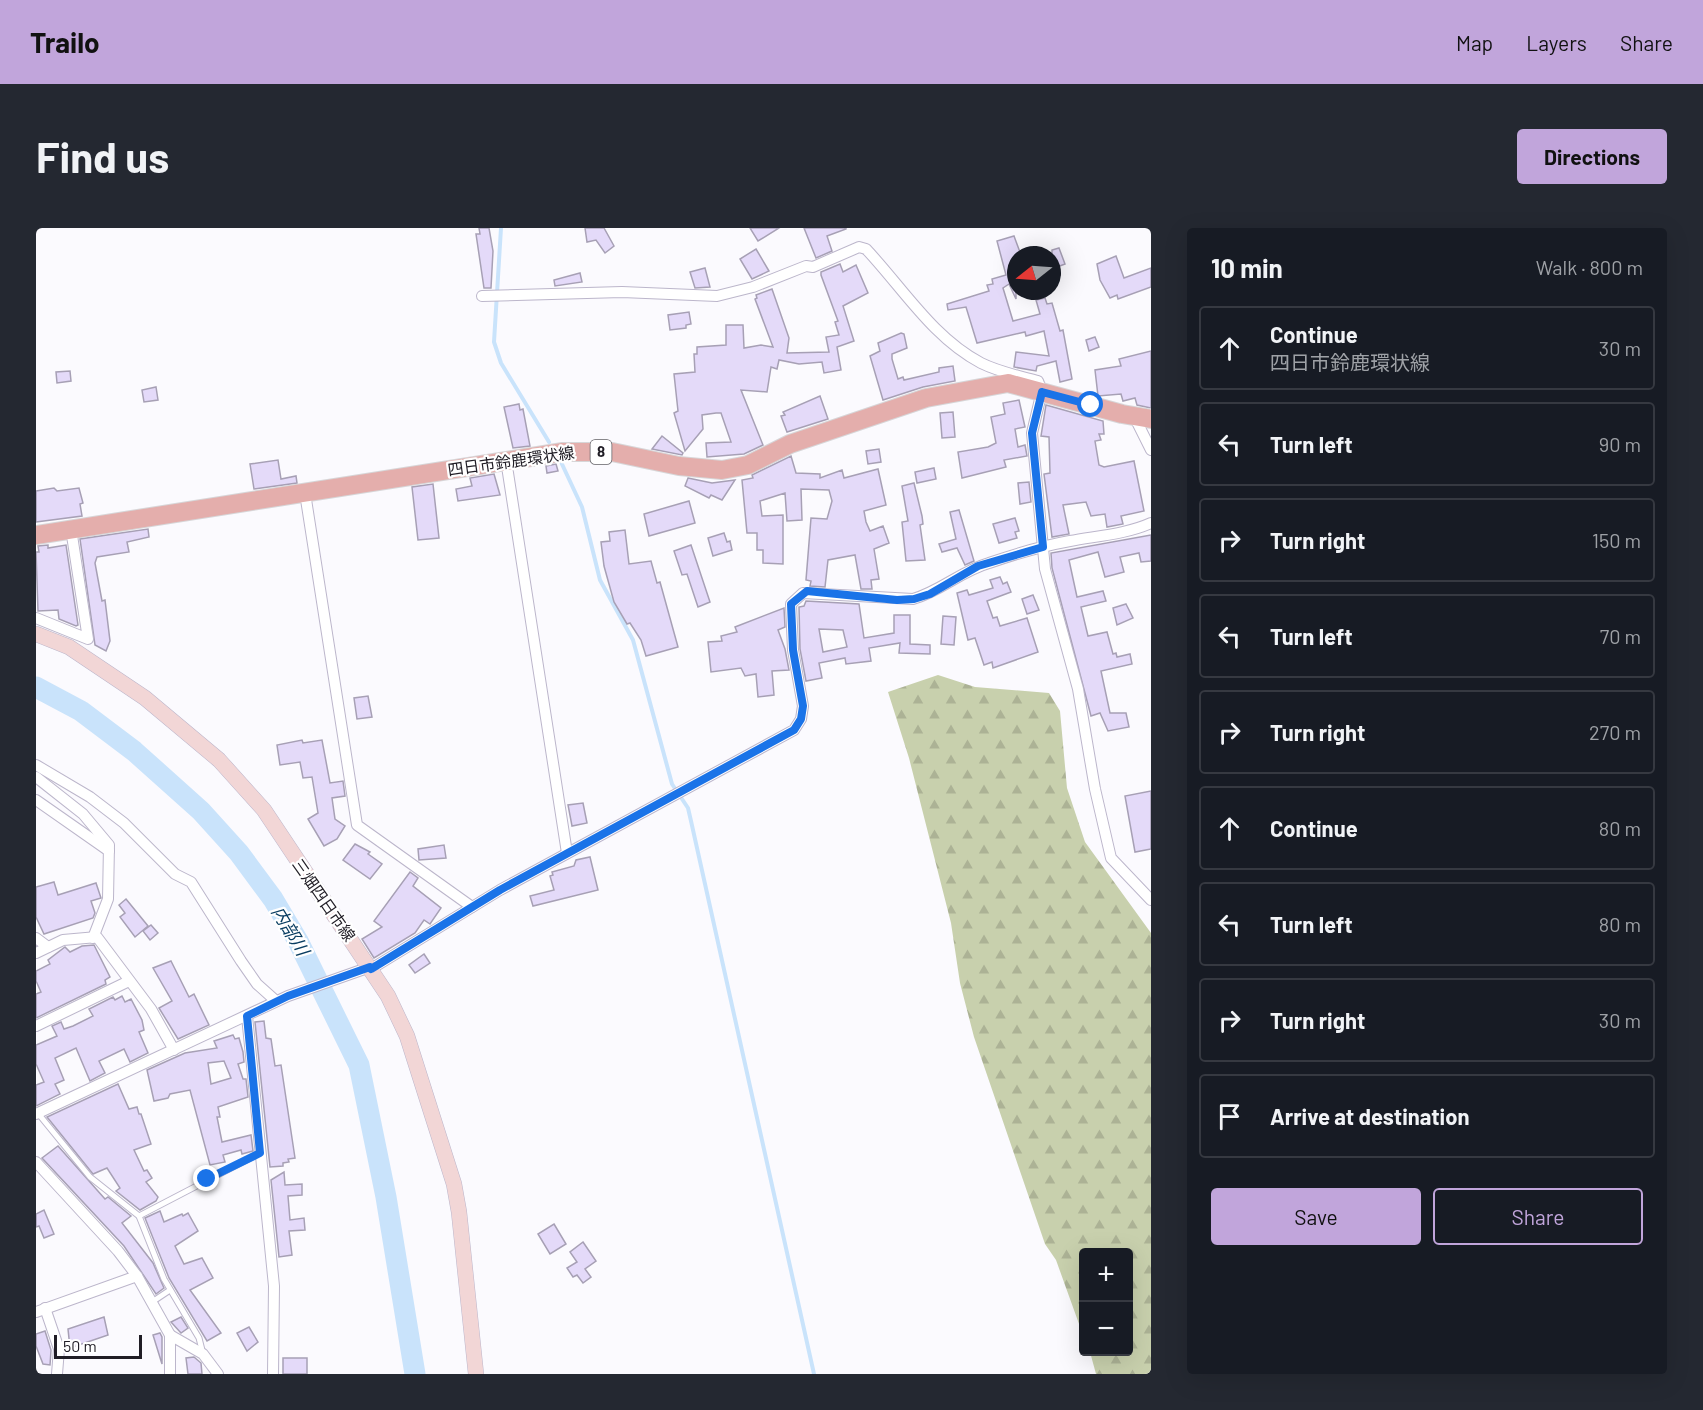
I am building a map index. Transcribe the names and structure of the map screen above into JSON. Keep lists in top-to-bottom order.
{
  "streets": {
    "main road": ["8", "四日市鈴鹿環状線", "三畑四日市線"]
  },
  "water": ["内部川"],
  "scale_bar": "50 m",
  "north": "left",
  "page": {
    "header": "Trailo",
    "nav": ["Map", "Layers", "Share"],
    "buttons": [
      "Directions",
      ["Save", "Share"]
    ],
    "title": "Find us",
    "heading": ["10 min", "Walk · 800 m"],
    "list": [
      ["Continue", "四日市鈴鹿環状線", "30 m"],
      ["Turn left", "90 m"],
      ["Turn right", "150 m"],
      ["Turn left", "70 m"],
      ["Turn right", "270 m"],
      ["Continue", "80 m"],
      ["Turn left", "80 m"],
      ["Turn right", "30 m"],
      "Arrive at destination"
    ],
    "map_buttons": ["+", "−"],
    "scale": "50 m"
  }
}
